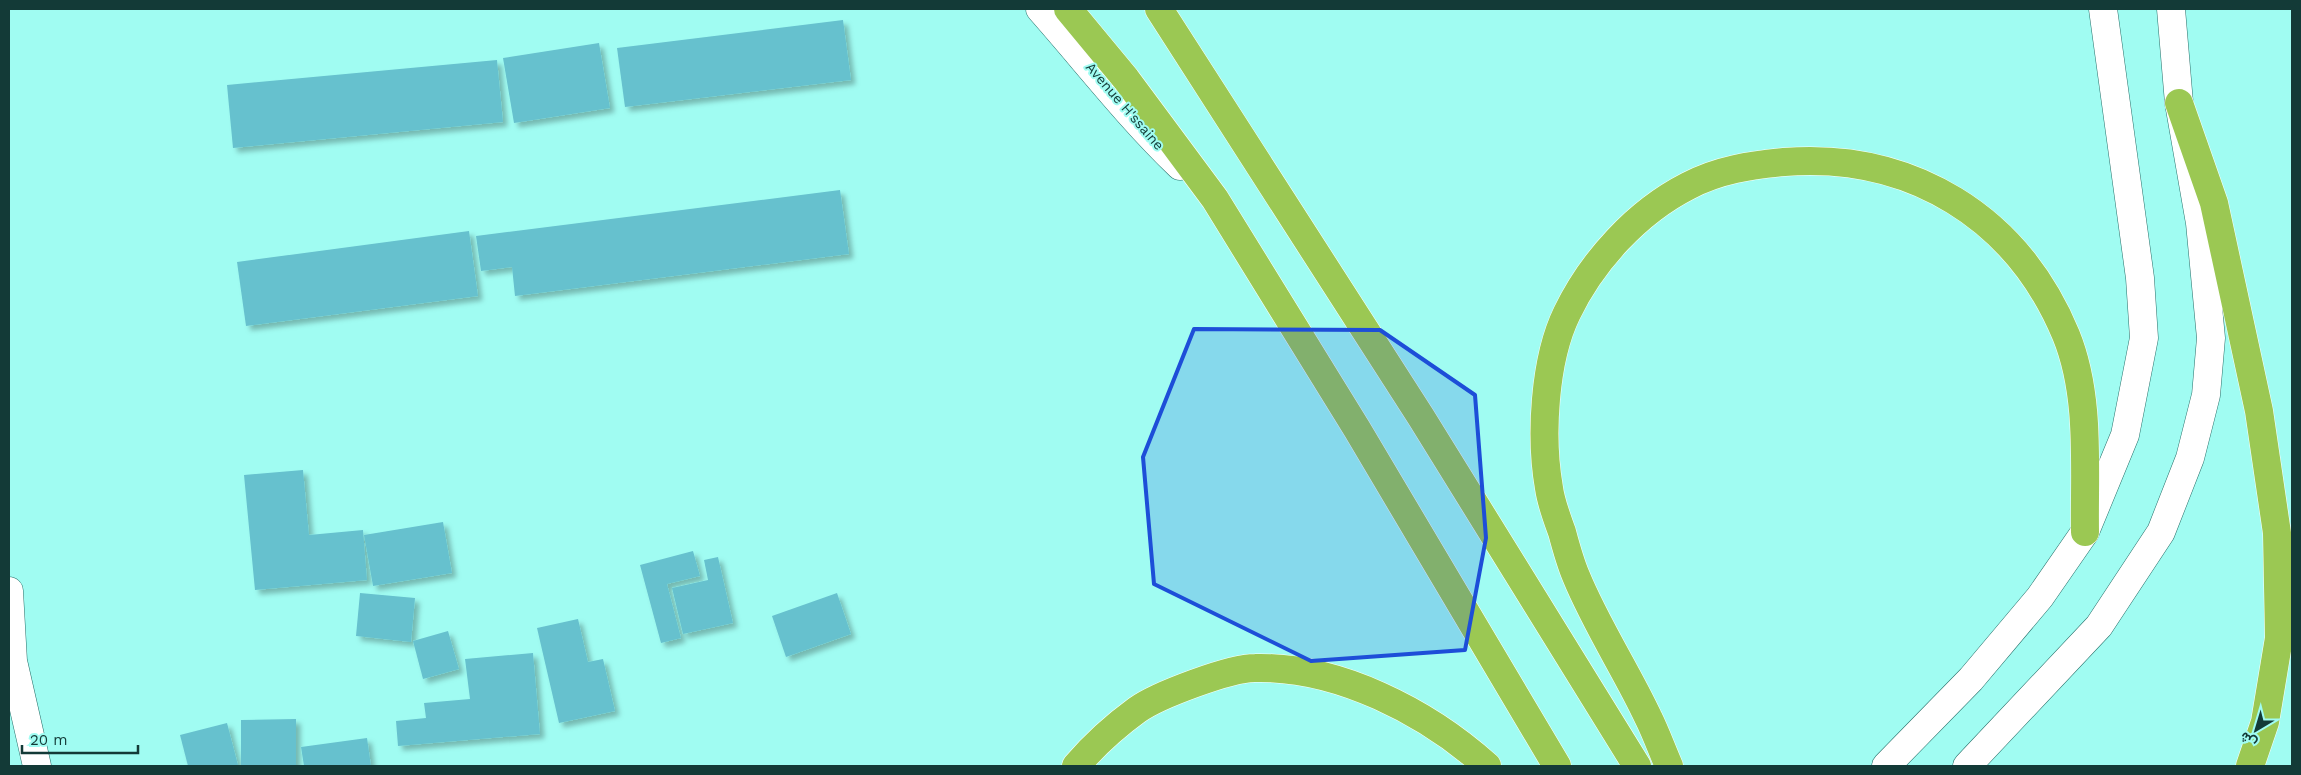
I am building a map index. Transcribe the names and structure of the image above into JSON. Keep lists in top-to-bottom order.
{
  "streets": {
    "street": ["Avenue H'ssaine"]
  },
  "scale_bar": "20 m",
  "north": "bottom left"
}
